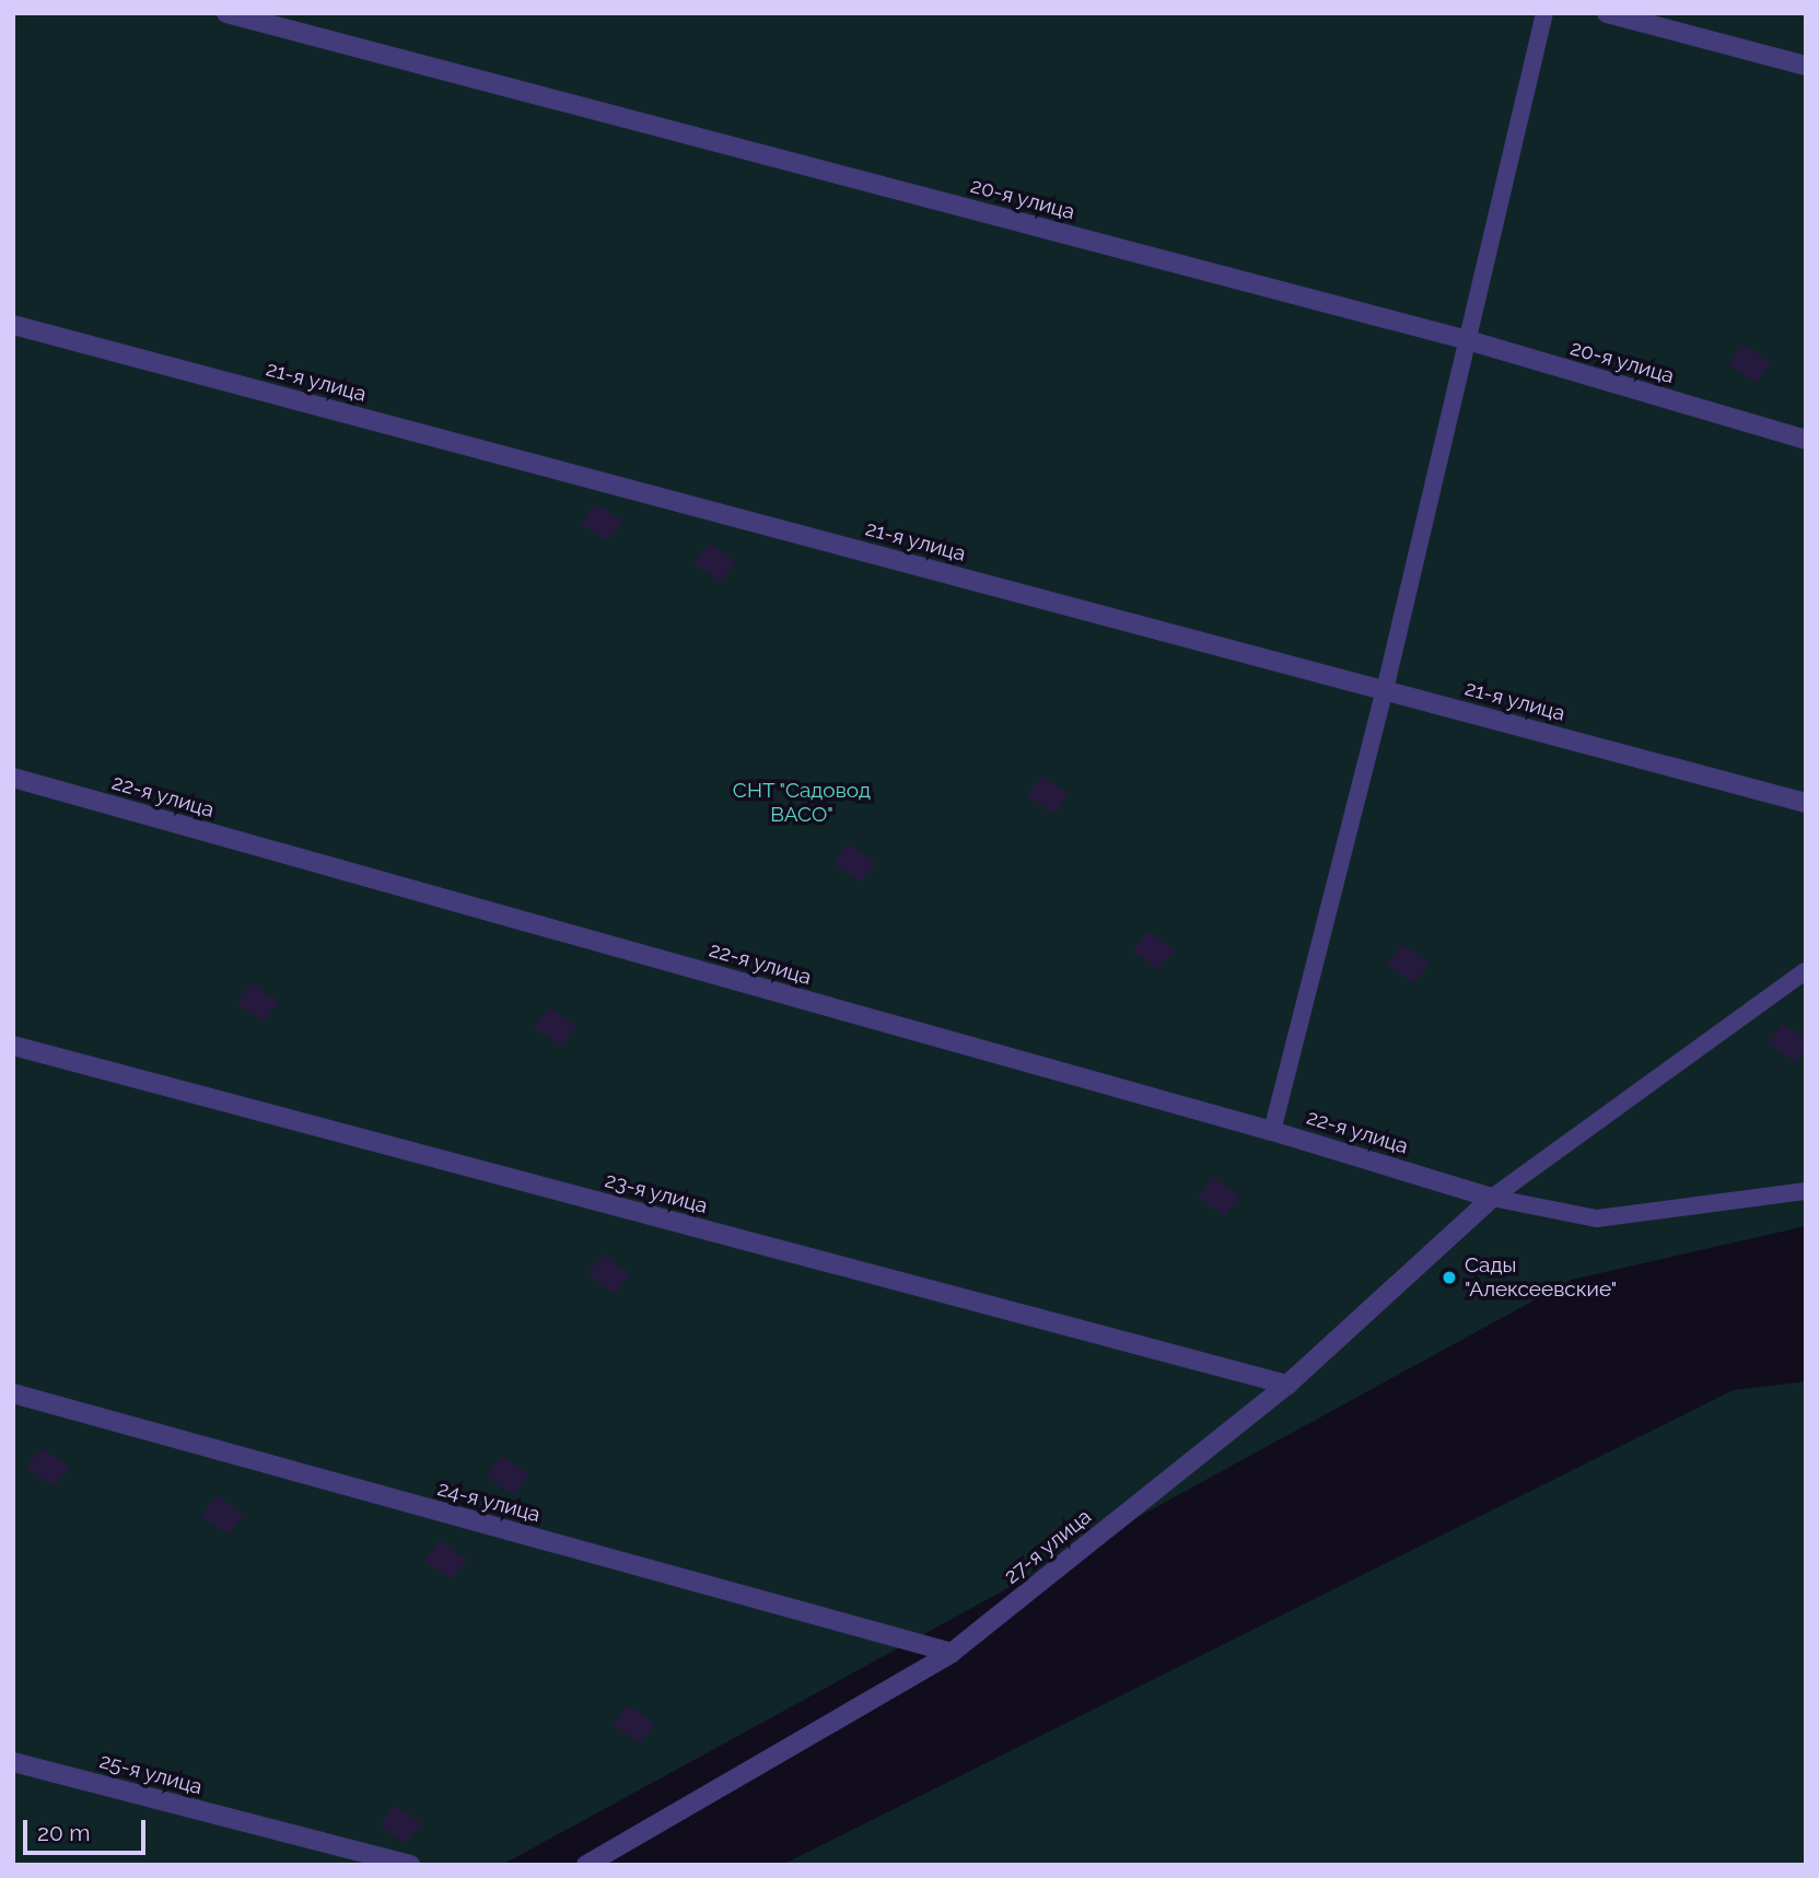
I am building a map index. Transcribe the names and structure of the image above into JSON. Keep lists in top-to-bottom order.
{
  "streets": {
    "street": [
      "20-я улица",
      "21-я улица",
      "22-я улица",
      "23-я улица",
      "24-я улица",
      "27-я улица",
      "25-я улица"
    ]
  },
  "crossings": [
    ["22-я улица", "27-я улица"],
    ["23-я улица", "27-я улица"],
    ["24-я улица", "27-я улица"]
  ],
  "parks": ["СНТ \"Садовод ВАСО\""],
  "places": ["Сады \"Алексеевские\""],
  "scale_bar": "20 m"
}
